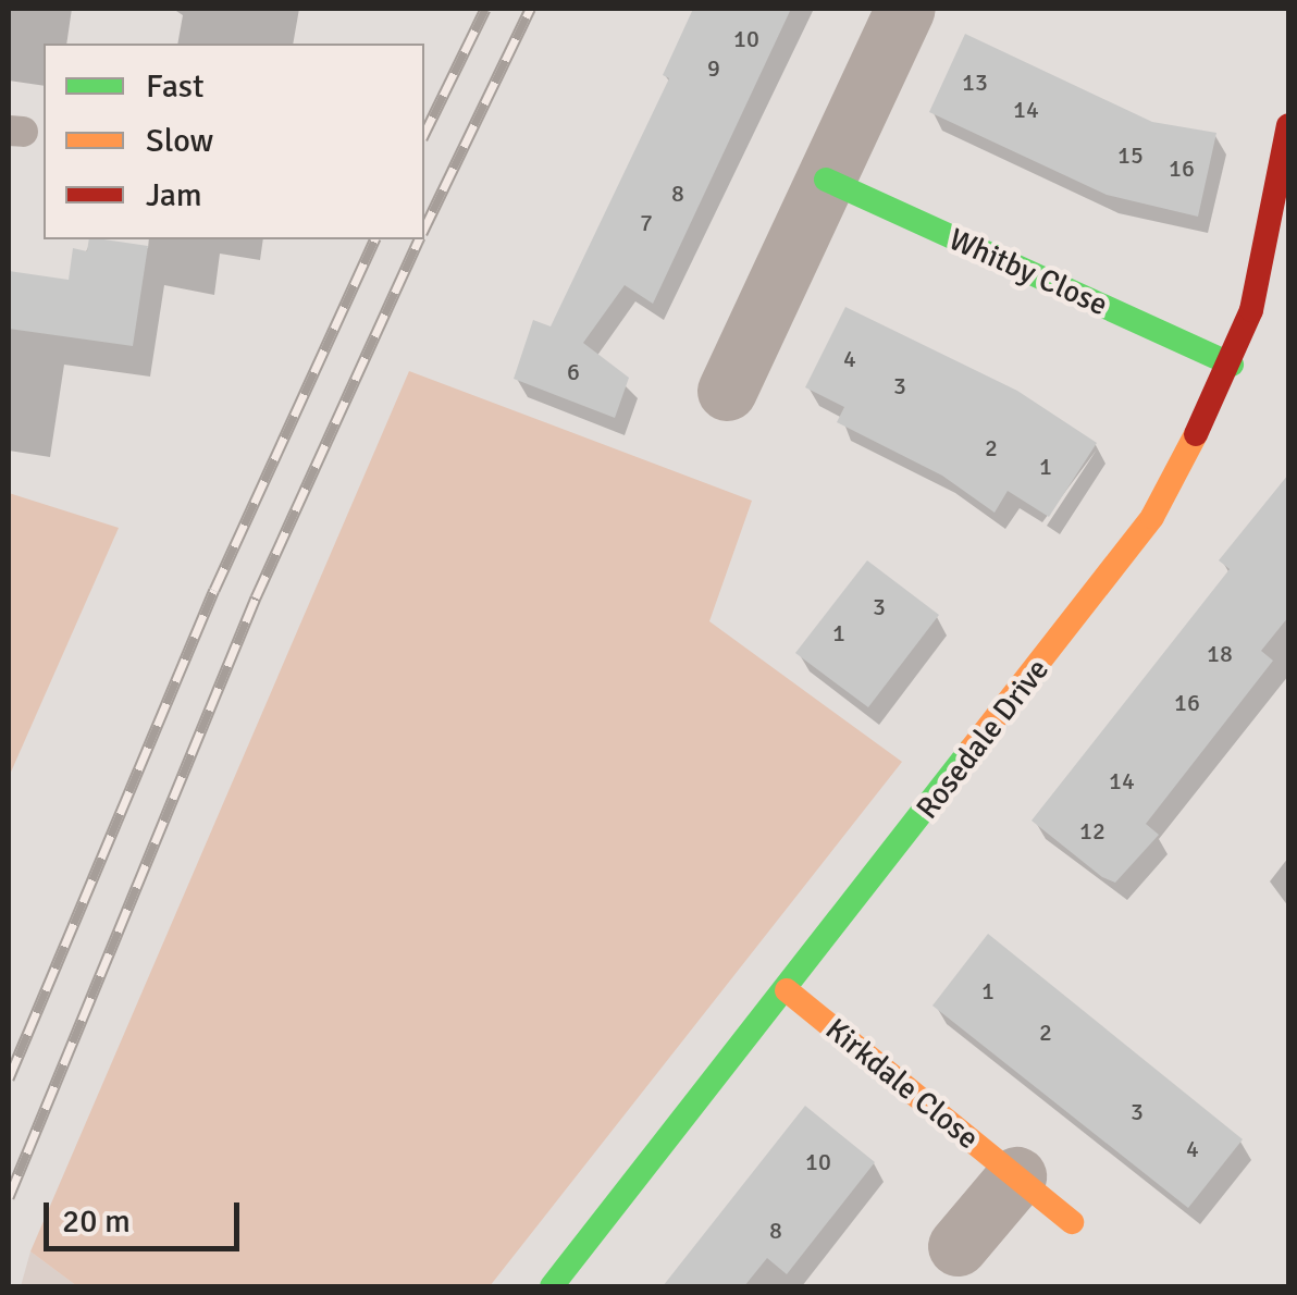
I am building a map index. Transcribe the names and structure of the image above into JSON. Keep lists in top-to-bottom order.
{
  "streets": {
    "street": ["Whitby Close", "Rosedale Drive", "Kirkdale Close"]
  },
  "crossings": [
    ["Whitby Close", "Rosedale Drive"],
    ["Rosedale Drive", "Kirkdale Close"]
  ],
  "house_numbers": [
    "10",
    "9",
    "13",
    "14",
    "15",
    "16",
    "8",
    "7",
    "4",
    "6",
    "3",
    "2",
    "1",
    "3",
    "1",
    "18",
    "16",
    "14",
    "12",
    "1",
    "2",
    "3",
    "4",
    "10",
    "8"
  ],
  "legend": ["Fast", "Slow", "Jam"],
  "scale_bar": "20 m"
}
